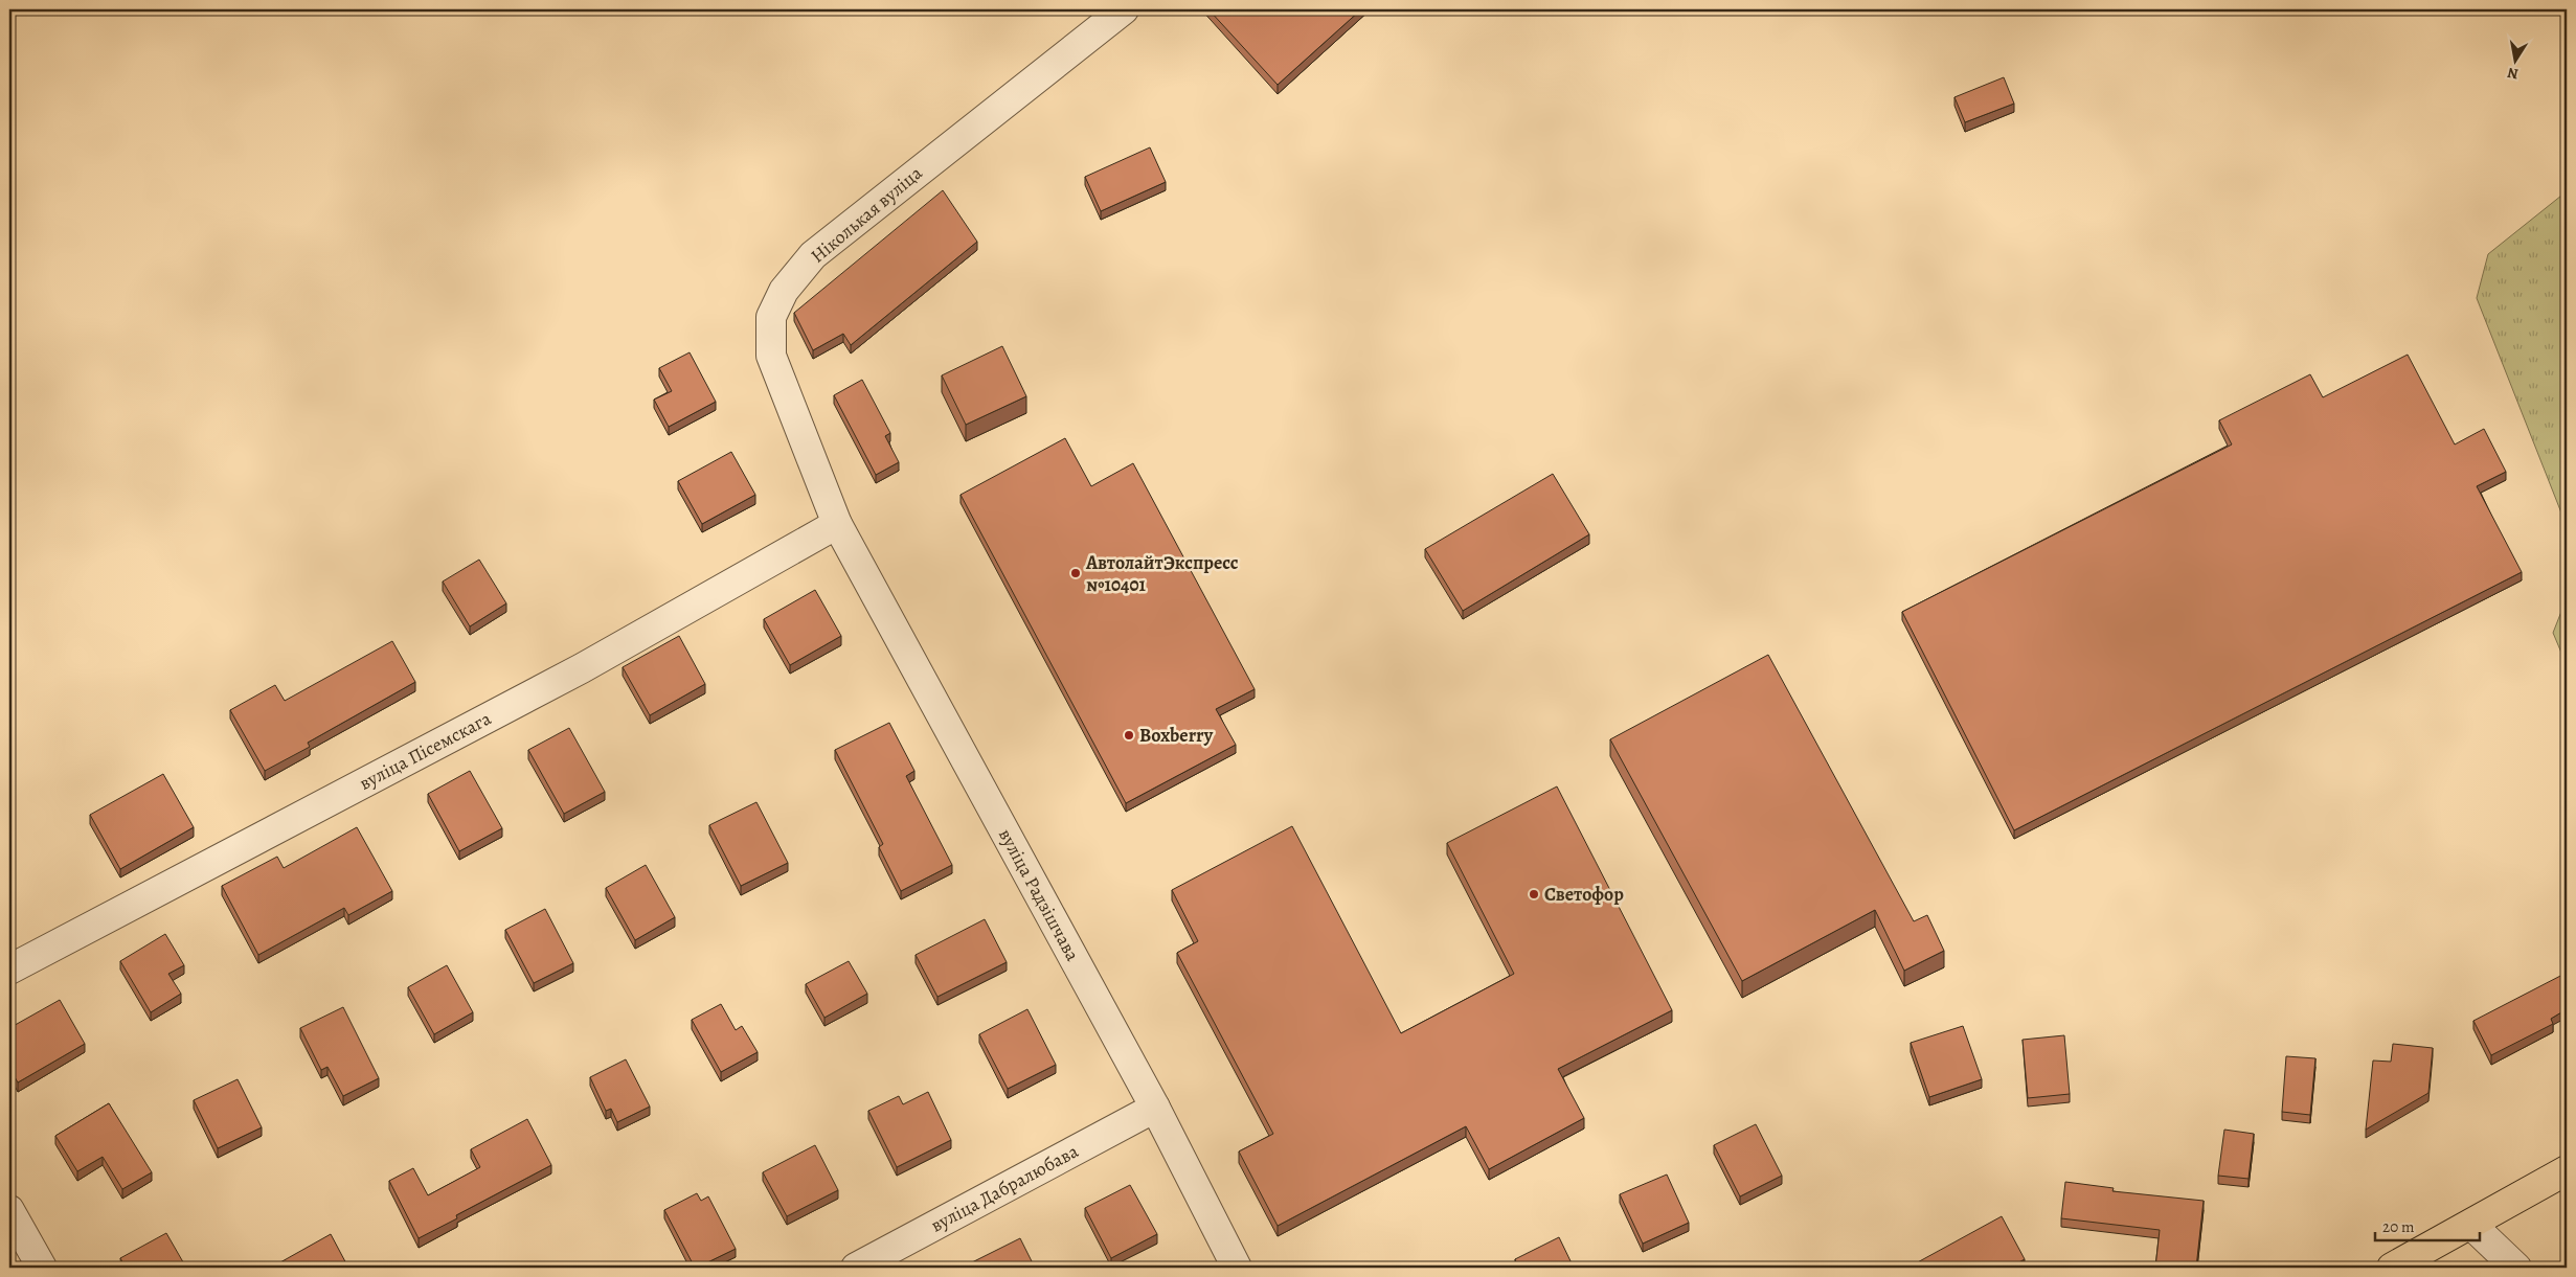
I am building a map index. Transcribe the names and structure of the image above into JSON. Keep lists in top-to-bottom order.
{
  "streets": {
    "street": [
      "Ніколькая вуліца",
      "вуліца Пісемскага",
      "вуліца Радзішчава",
      "вуліца Дабралюбава"
    ]
  },
  "crossings": [
    ["Ніколькая вуліца", "вуліца Пісемскага"],
    ["Ніколькая вуліца", "вуліца Радзішчава"],
    ["вуліца Пісемскага", "вуліца Радзішчава"],
    ["вуліца Радзішчава", "вуліца Дабралюбава"]
  ],
  "places": ["АвтолайтЭкспресс №10401", "Boxberry", "Светофор"],
  "scale_bar": "20 m",
  "north": "bottom"
}
